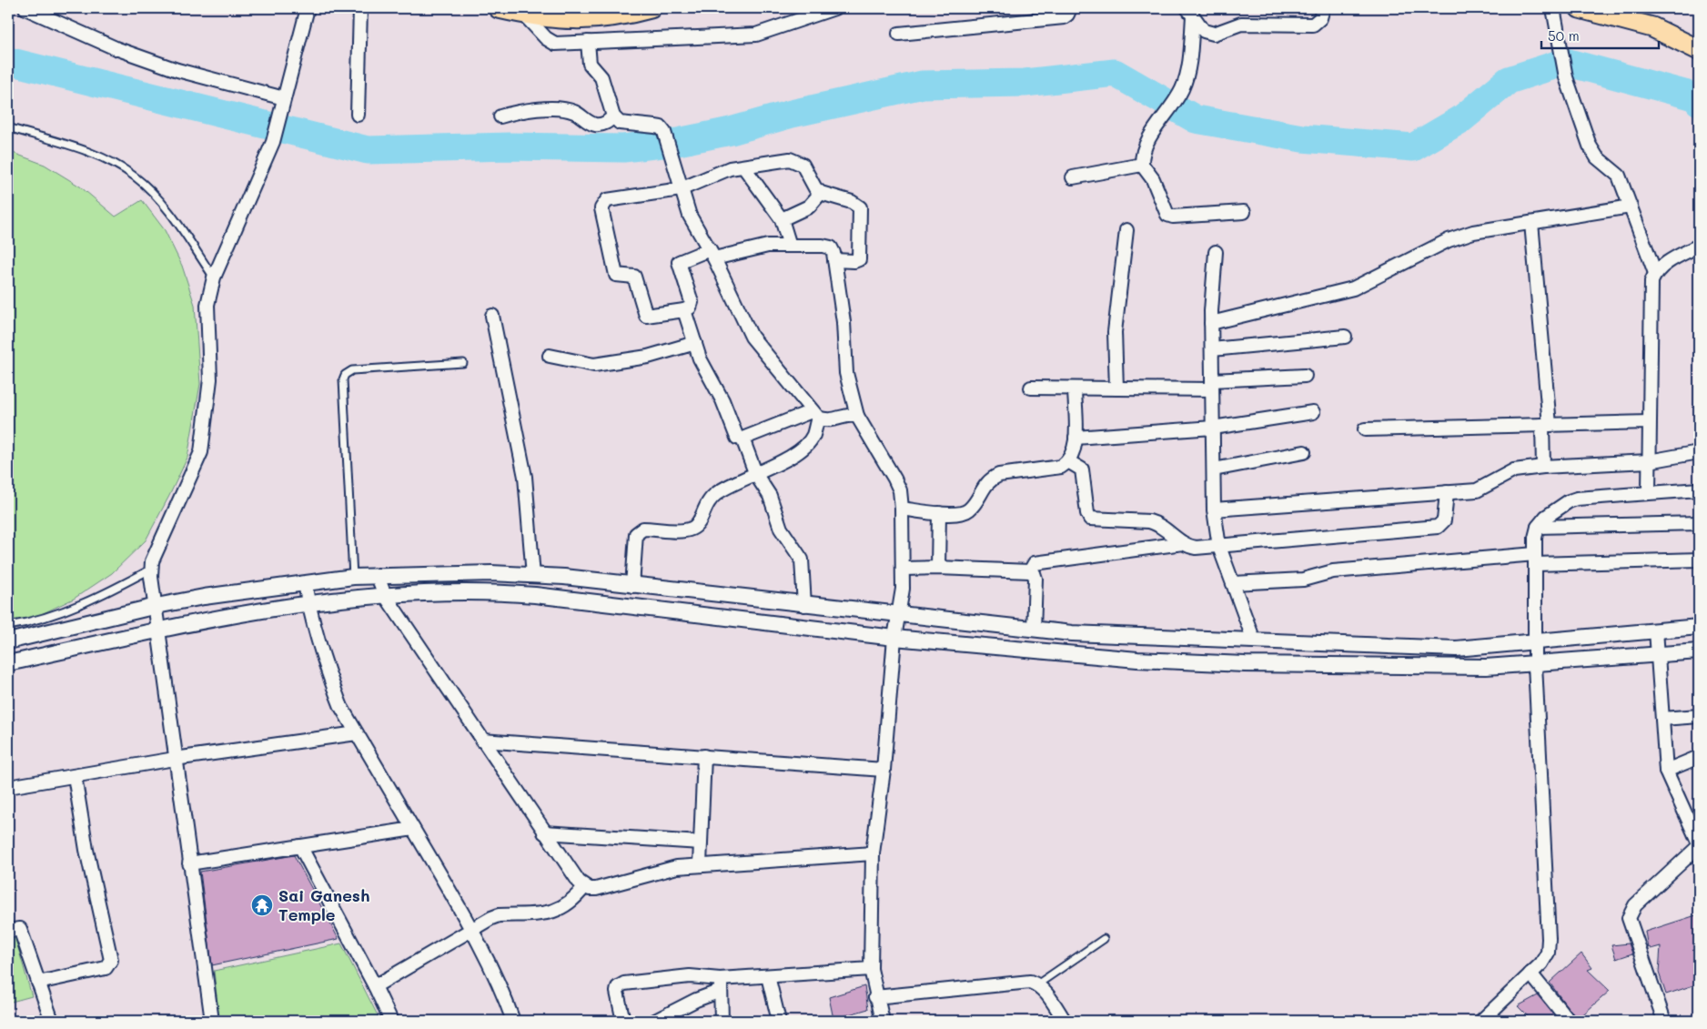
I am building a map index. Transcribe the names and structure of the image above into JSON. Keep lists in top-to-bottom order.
{
  "places": {
    "temple": ["Sai Ganesh Temple"]
  },
  "scale_bar": "50 m"
}
